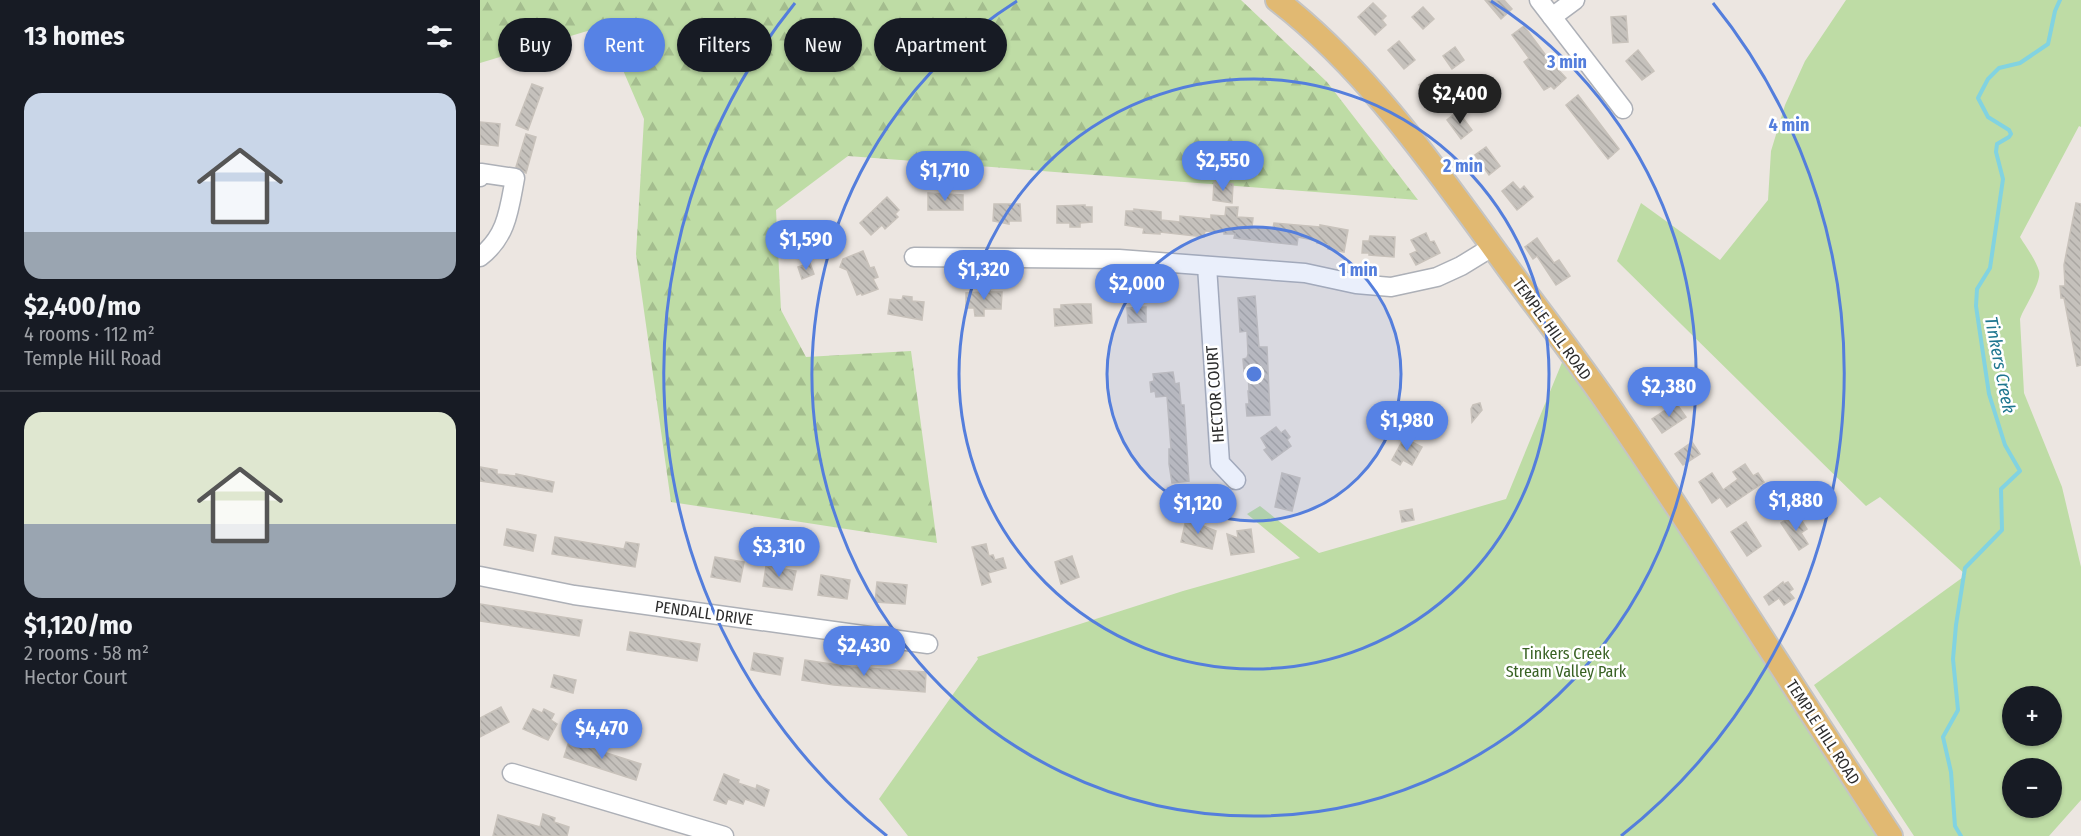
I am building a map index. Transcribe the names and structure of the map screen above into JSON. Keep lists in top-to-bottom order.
{
  "streets": {
    "main road": ["TEMPLE HILL ROAD"],
    "street": ["HECTOR COURT", "PENDALL DRIVE"]
  },
  "water": ["Tinkers Creek"],
  "parks": ["Tinkers Creek Stream Valley Park"],
  "page": {
    "heading": "13 homes",
    "chip": [
      "Buy",
      "Rent",
      "Filters",
      "New",
      "Apartment"
    ],
    "list": [
      {
        "name": "$2,400/mo",
        "note": "4 rooms · 112 m² · Temple Hill Road"
      },
      {
        "name": "$1,120/mo",
        "note": "2 rooms · 58 m² · Hector Court"
      }
    ],
    "price": [
      "$2,400",
      "$2,550",
      "$1,710",
      "$1,590",
      "$1,320",
      "$2,000",
      "$2,380",
      "$1,980",
      "$1,880",
      "$1,120",
      "$3,310",
      "$2,430",
      "$4,470"
    ],
    "map_buttons": ["+", "−"]
  },
  "rings": [
    "3 min",
    "4 min",
    "2 min",
    "1 min"
  ]
}
